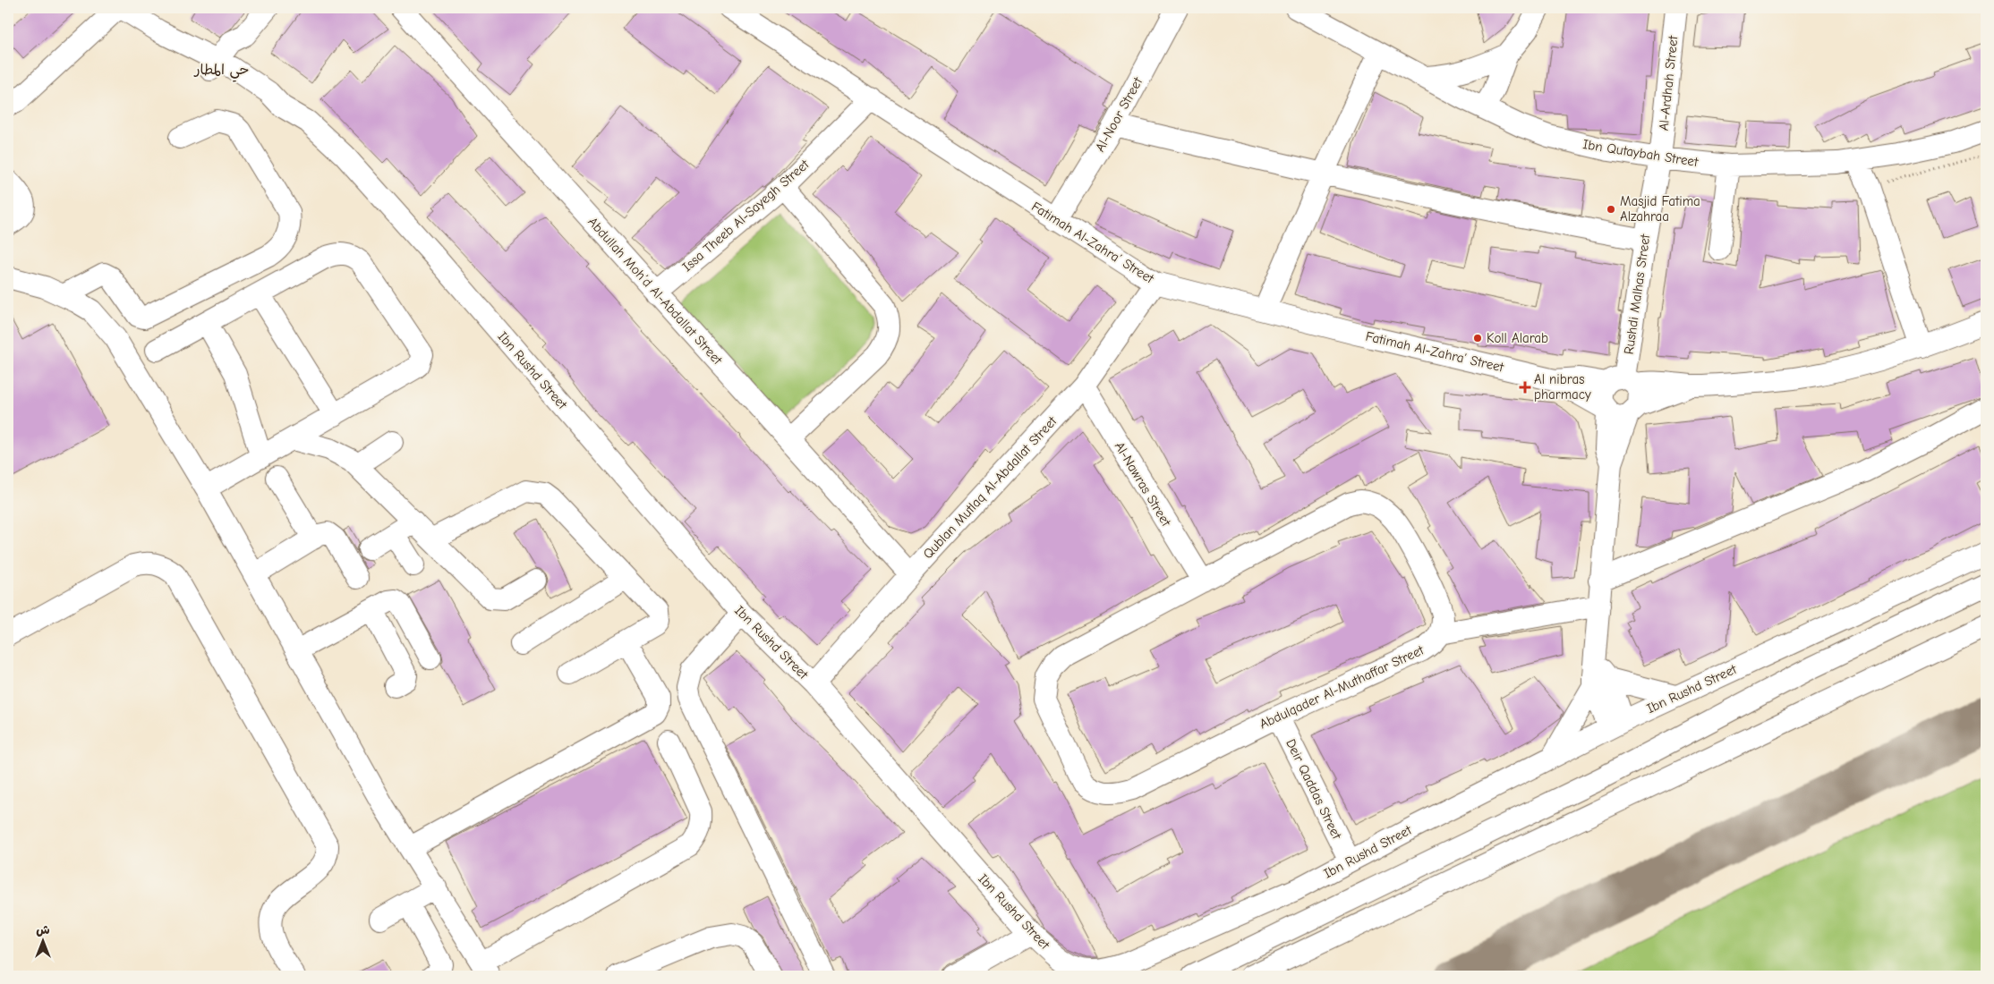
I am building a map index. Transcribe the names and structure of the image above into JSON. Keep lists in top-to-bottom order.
{
  "streets": {
    "street": [
      "Al-Ardhah Street",
      "Al-Noor Street",
      "Ibn Qutaybah Street",
      "Issa Theeb Al-Sayegh Street",
      "Fatimah Al-Zahra’ Street",
      "Abdullah Moh’d Al-Abdallat Street",
      "Rushdi Malhas Street",
      "Ibn Rushd Street",
      "Al-Nawras Street",
      "Qublan Mutlaq Al-Abdallat Street",
      "Abdulqader Al-Muthaffar Street",
      "Deir Qaddas Street"
    ]
  },
  "crossings": [
    ["Al-Ardhah Street", "Ibn Qutaybah Street"],
    ["Al-Ardhah Street", "Rushdi Malhas Street"],
    ["Al-Noor Street", "Fatimah Al-Zahra’ Street"],
    ["Ibn Qutaybah Street", "Rushdi Malhas Street"],
    ["Issa Theeb Al-Sayegh Street", "Fatimah Al-Zahra’ Street"],
    ["Issa Theeb Al-Sayegh Street", "Abdullah Moh’d Al-Abdallat Street"],
    ["Fatimah Al-Zahra’ Street", "Rushdi Malhas Street"],
    ["Fatimah Al-Zahra’ Street", "Qublan Mutlaq Al-Abdallat Street"],
    ["Abdullah Moh’d Al-Abdallat Street", "Qublan Mutlaq Al-Abdallat Street"],
    ["Ibn Rushd Street", "Qublan Mutlaq Al-Abdallat Street"],
    ["Ibn Rushd Street", "Deir Qaddas Street"],
    ["Al-Nawras Street", "Qublan Mutlaq Al-Abdallat Street"],
    ["Al-Nawras Street", "Abdulqader Al-Muthaffar Street"],
    ["Abdulqader Al-Muthaffar Street", "Deir Qaddas Street"]
  ],
  "districts": ["حي المطار"],
  "places": {
    "other": ["Masjid Fatima Alzahraa", "Koll Alarab"],
    "health": ["Al nibras pharmacy"]
  },
  "north": "top"
}
